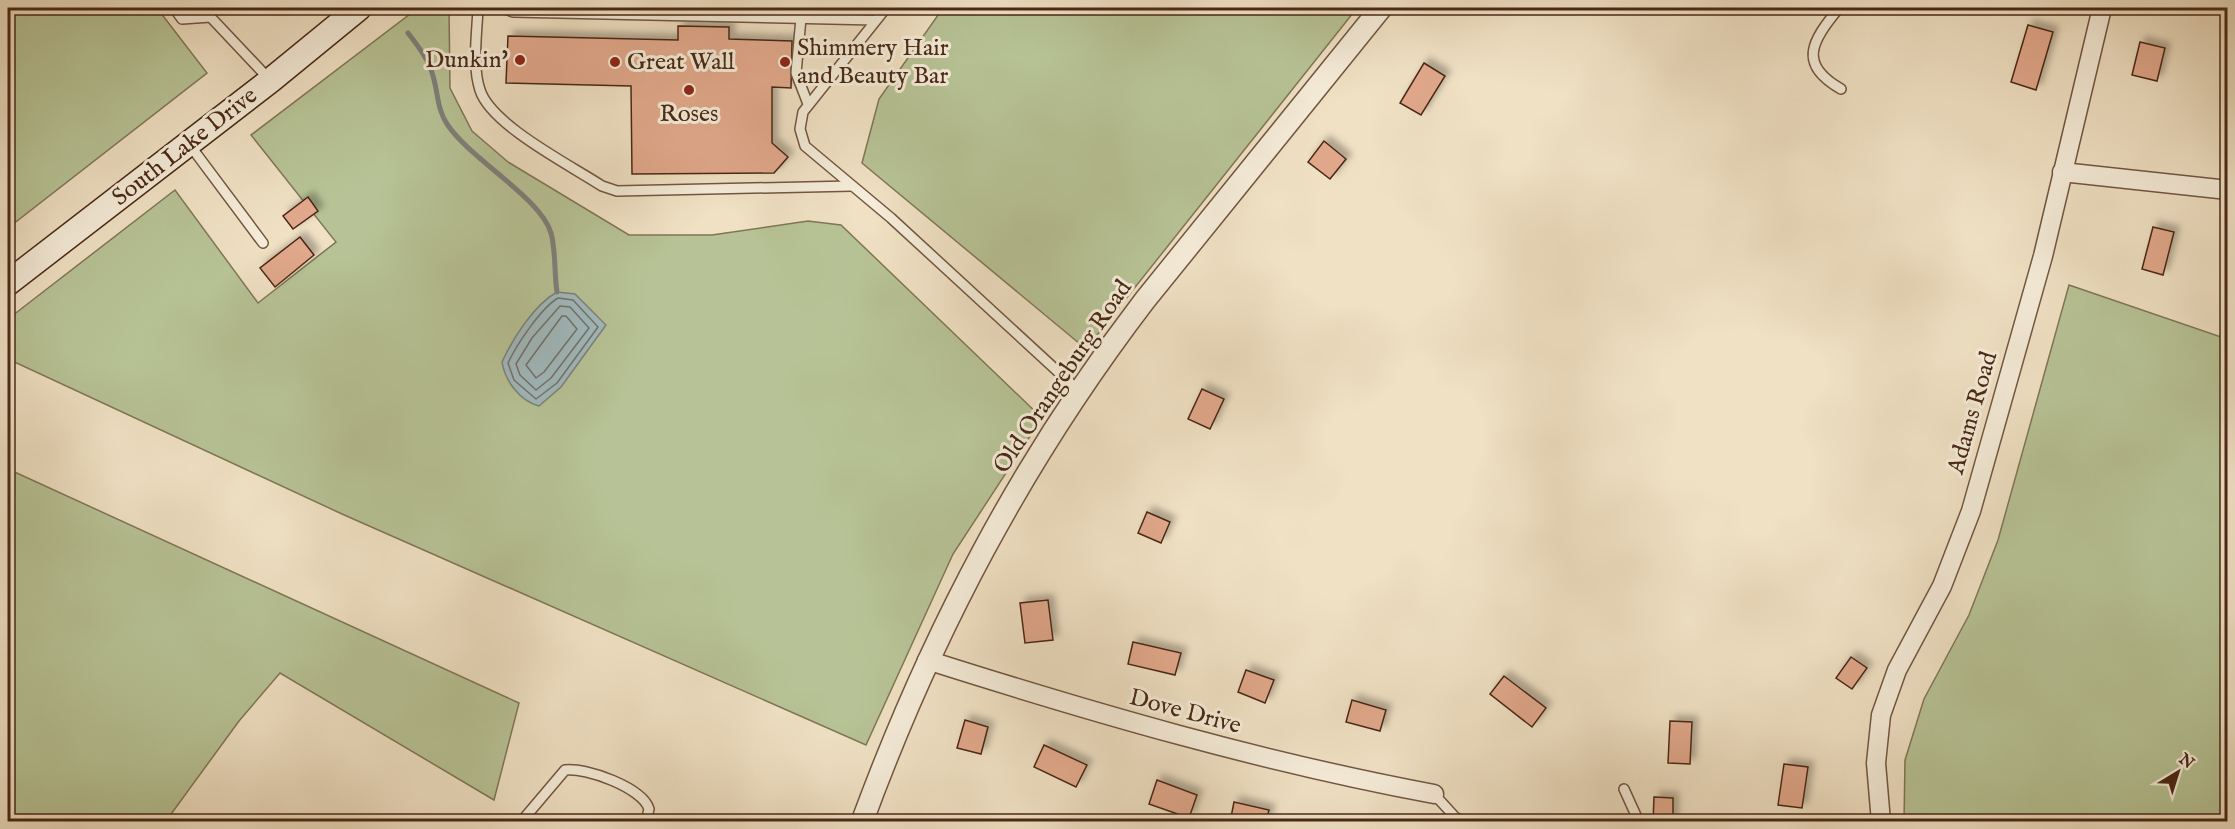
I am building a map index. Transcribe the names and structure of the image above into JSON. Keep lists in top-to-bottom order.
{
  "streets": {
    "main road": ["South Lake Drive"],
    "street": ["Old Orangeburg Road", "Adams Road", "Dove Drive"]
  },
  "crossings": [
    ["Old Orangeburg Road", "Dove Drive"]
  ],
  "places": [
    "Dunkin'",
    "Great Wall",
    "Shimmery Hair and Beauty Bar",
    "Roses"
  ],
  "north": "top right"
}
